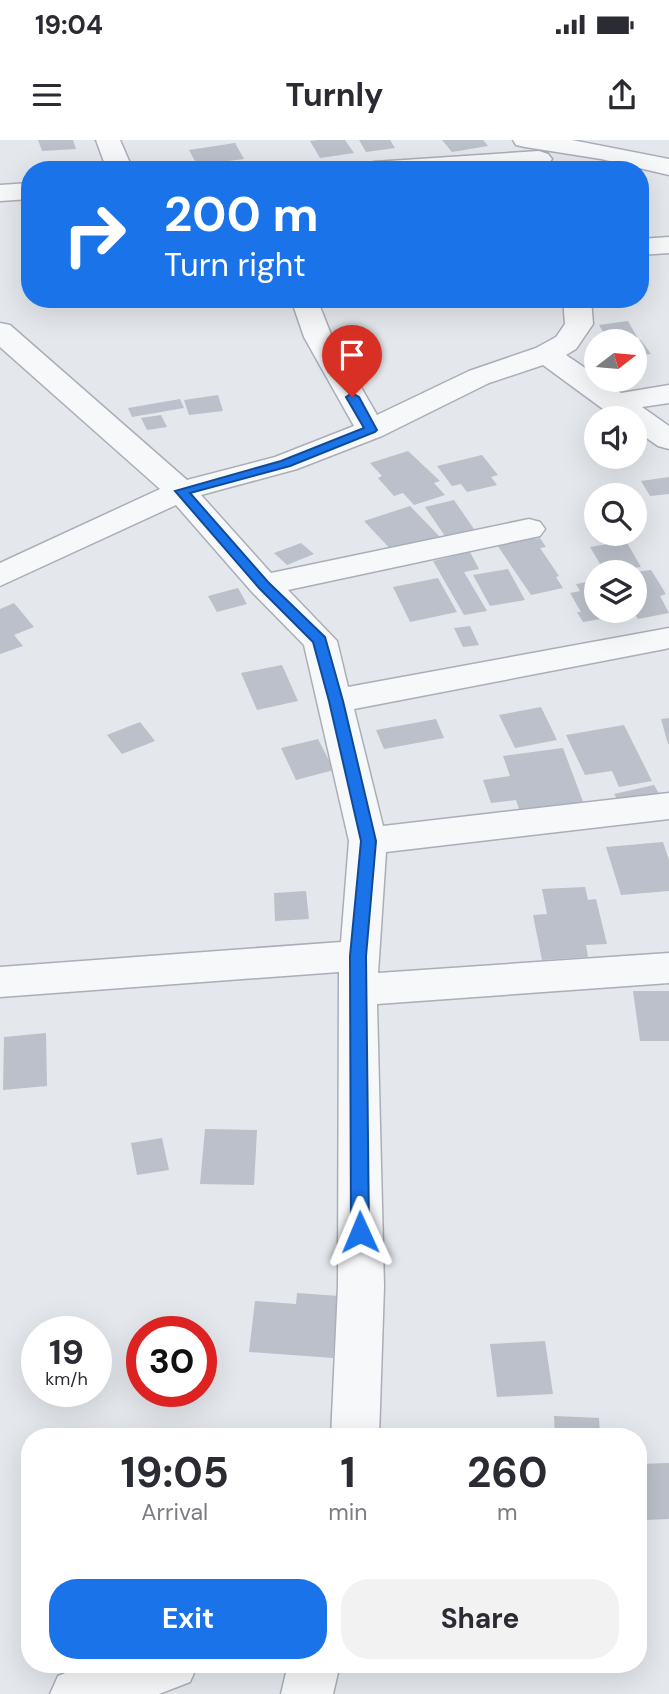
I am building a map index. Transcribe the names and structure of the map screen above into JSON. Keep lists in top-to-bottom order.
{
  "north": "right",
  "page": {
    "status": "19:04",
    "header": "Turnly",
    "turn": ["200 m", "Turn right"],
    "speed": "19 km/h",
    "limit": "30",
    "eta": [
      "19:05",
      "Arrival",
      "1",
      "min",
      "260",
      "m"
    ],
    "buttons": ["Exit", "Share"]
  }
}
